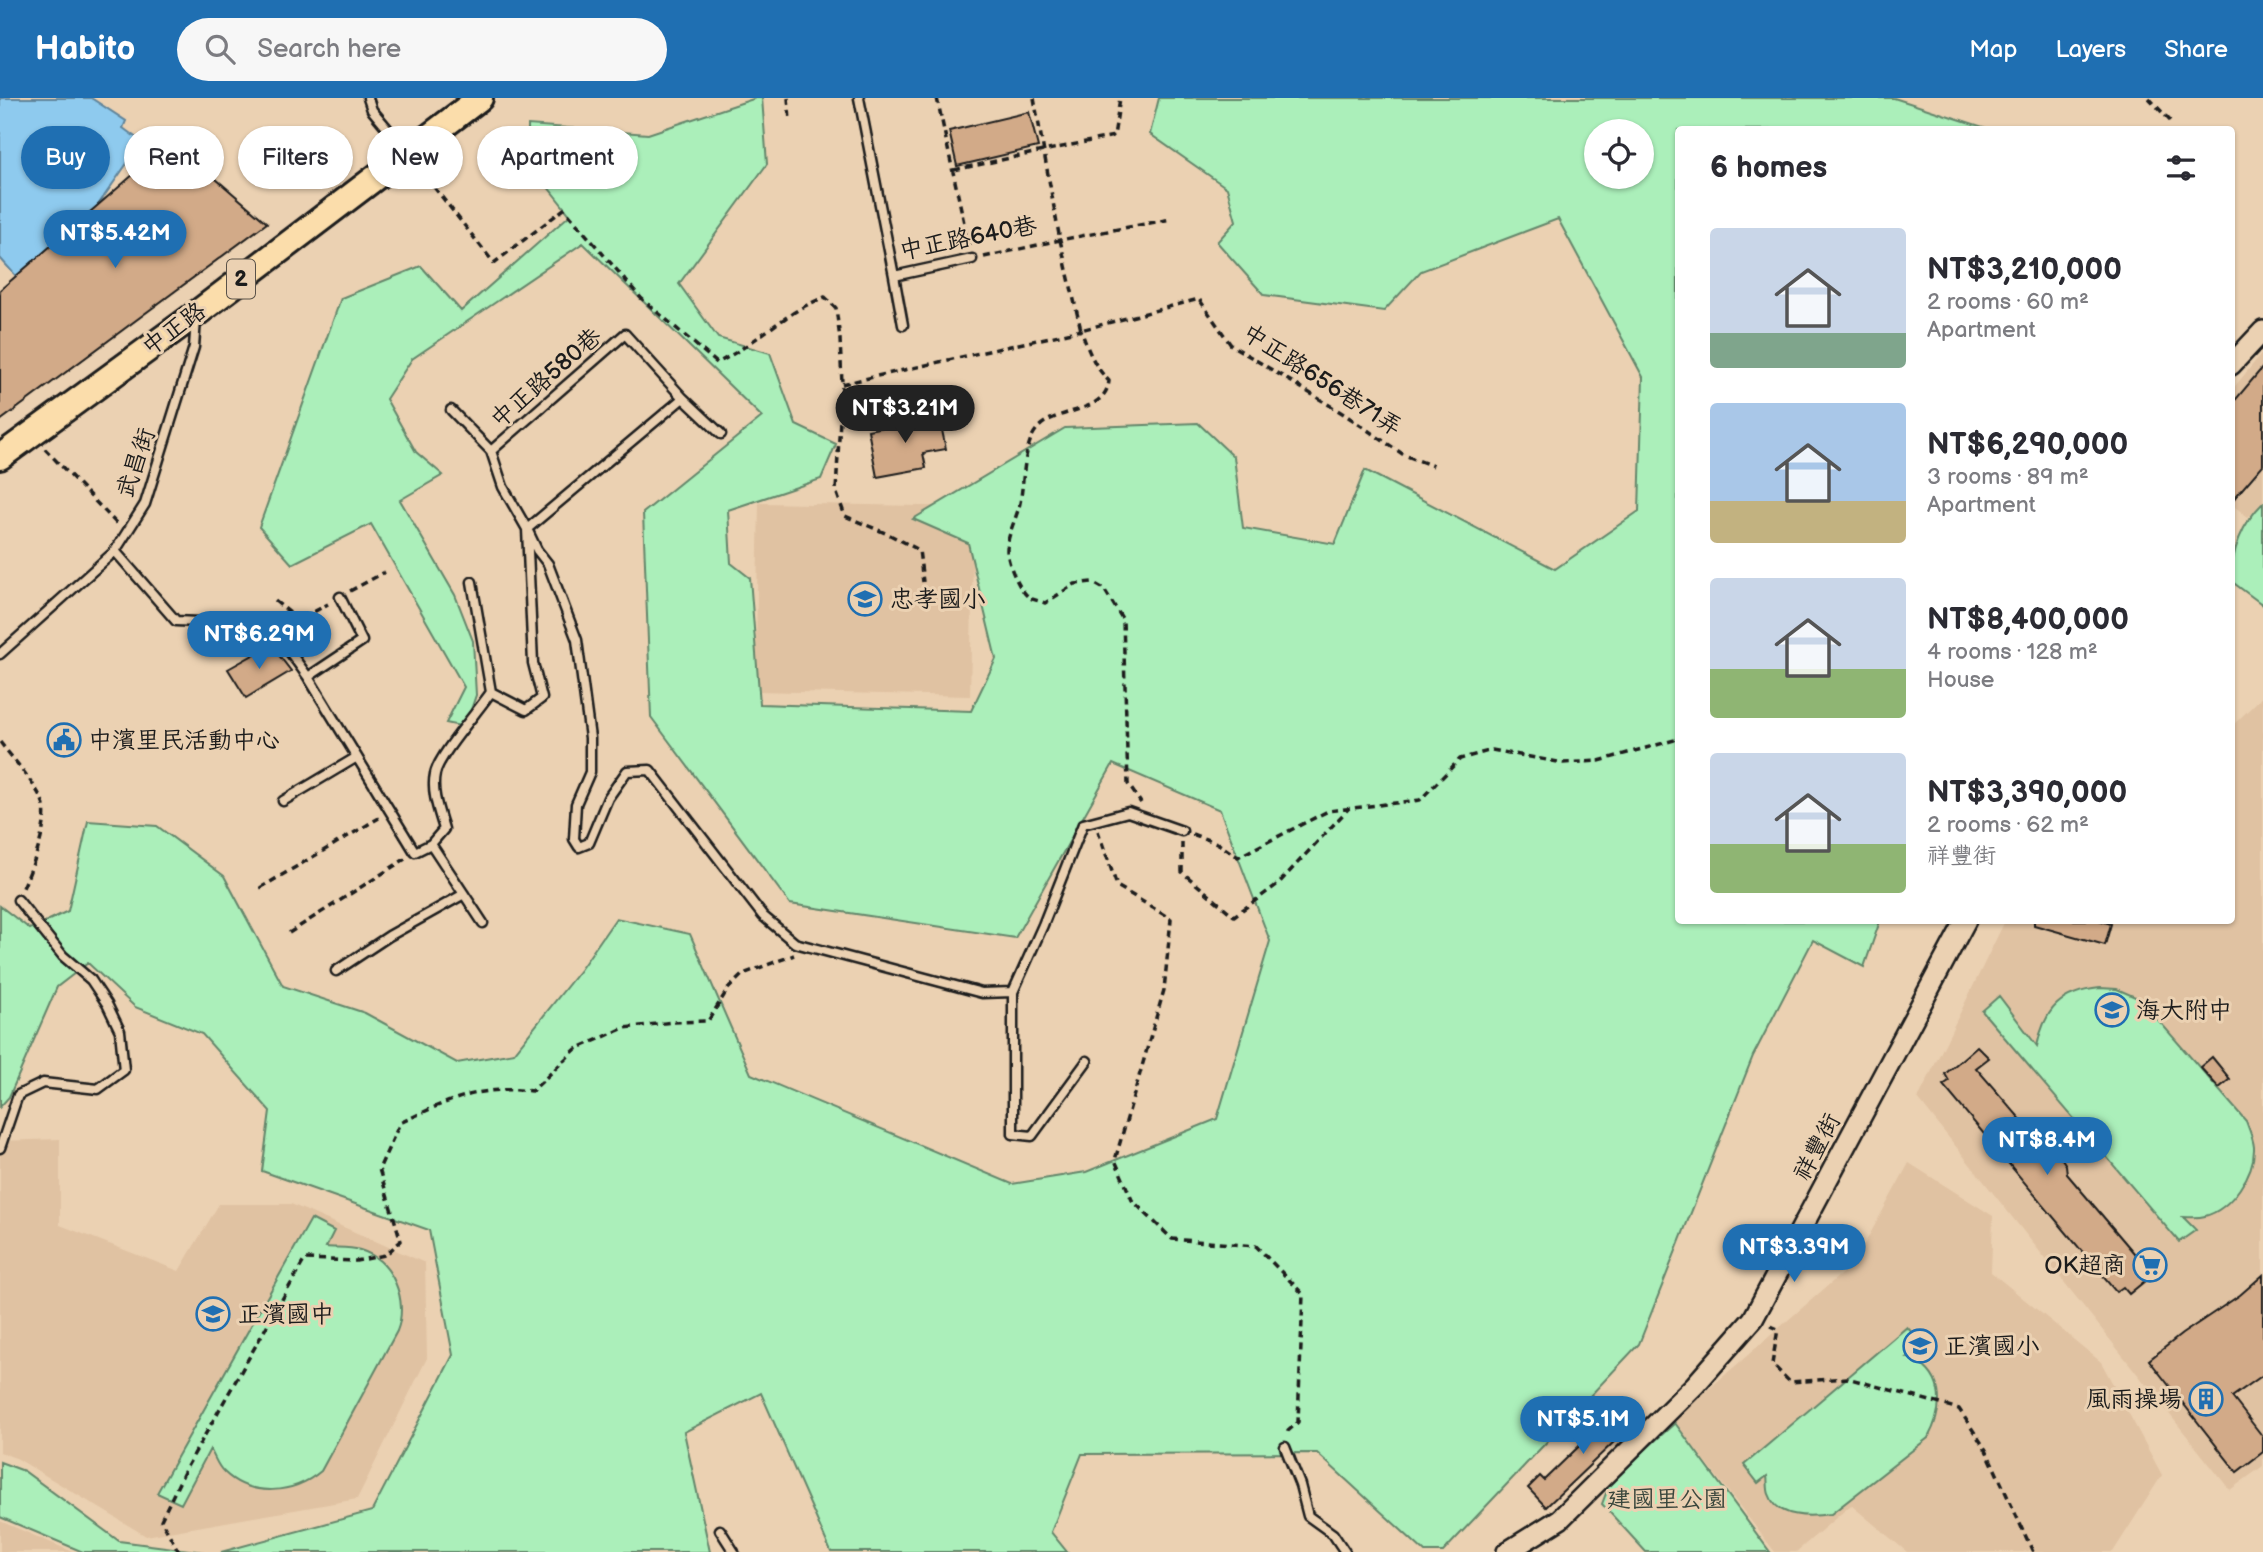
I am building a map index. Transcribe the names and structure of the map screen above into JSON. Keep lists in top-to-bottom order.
{
  "streets": {
    "main road": ["2", "中正路"],
    "street": ["祥豐街"],
    "lane": ["中正路640巷", "中正路580巷", "武昌街"],
    "path": ["中正路656巷71弄"]
  },
  "crossings": [
    ["中正路", "武昌街"]
  ],
  "parks": ["建國里公園"],
  "places": {
    "school or university": [
      "忠孝國小",
      "海大附中",
      "正濱國中",
      "正濱國小"
    ],
    "public building": ["中濱里民活動中心"],
    "supermarket": ["OK超商"],
    "building": ["風雨操場"]
  },
  "page": {
    "header": "Habito",
    "search": "Search here",
    "nav": ["Map", "Layers", "Share"],
    "chip": [
      "Buy",
      "Rent",
      "Filters",
      "New",
      "Apartment"
    ],
    "heading": "6 homes",
    "price": [
      "NT$5.42M",
      "NT$3.21M",
      "NT$6.29M",
      "NT$8.4M",
      "NT$3.39M",
      "NT$5.1M"
    ],
    "list": [
      {
        "name": "NT$3,210,000",
        "note": "2 rooms · 60 m² · Apartment"
      },
      {
        "name": "NT$6,290,000",
        "note": "3 rooms · 89 m² · Apartment"
      },
      {
        "name": "NT$8,400,000",
        "note": "4 rooms · 128 m² · House"
      },
      {
        "name": "NT$3,390,000",
        "note": "2 rooms · 62 m² · 祥豐街"
      }
    ]
  }
}
